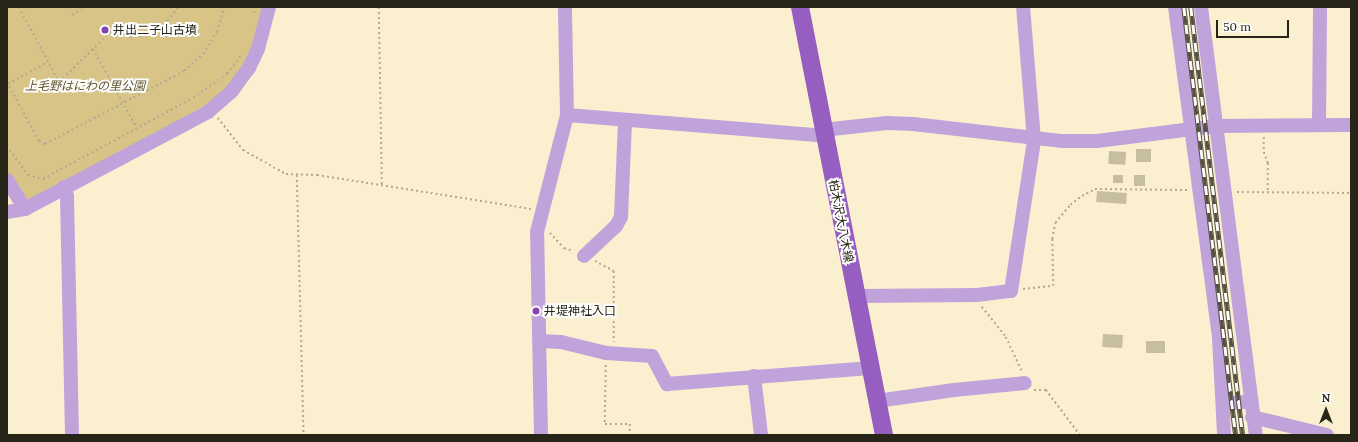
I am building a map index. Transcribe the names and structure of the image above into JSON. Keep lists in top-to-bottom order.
{
  "streets": {
    "main road": ["柏木沢大八木線"]
  },
  "parks": ["上毛野はにわの里公園"],
  "places": ["井出二子山古墳", "井堤神社入口"],
  "scale_bar": "50 m",
  "north": "top"
}
